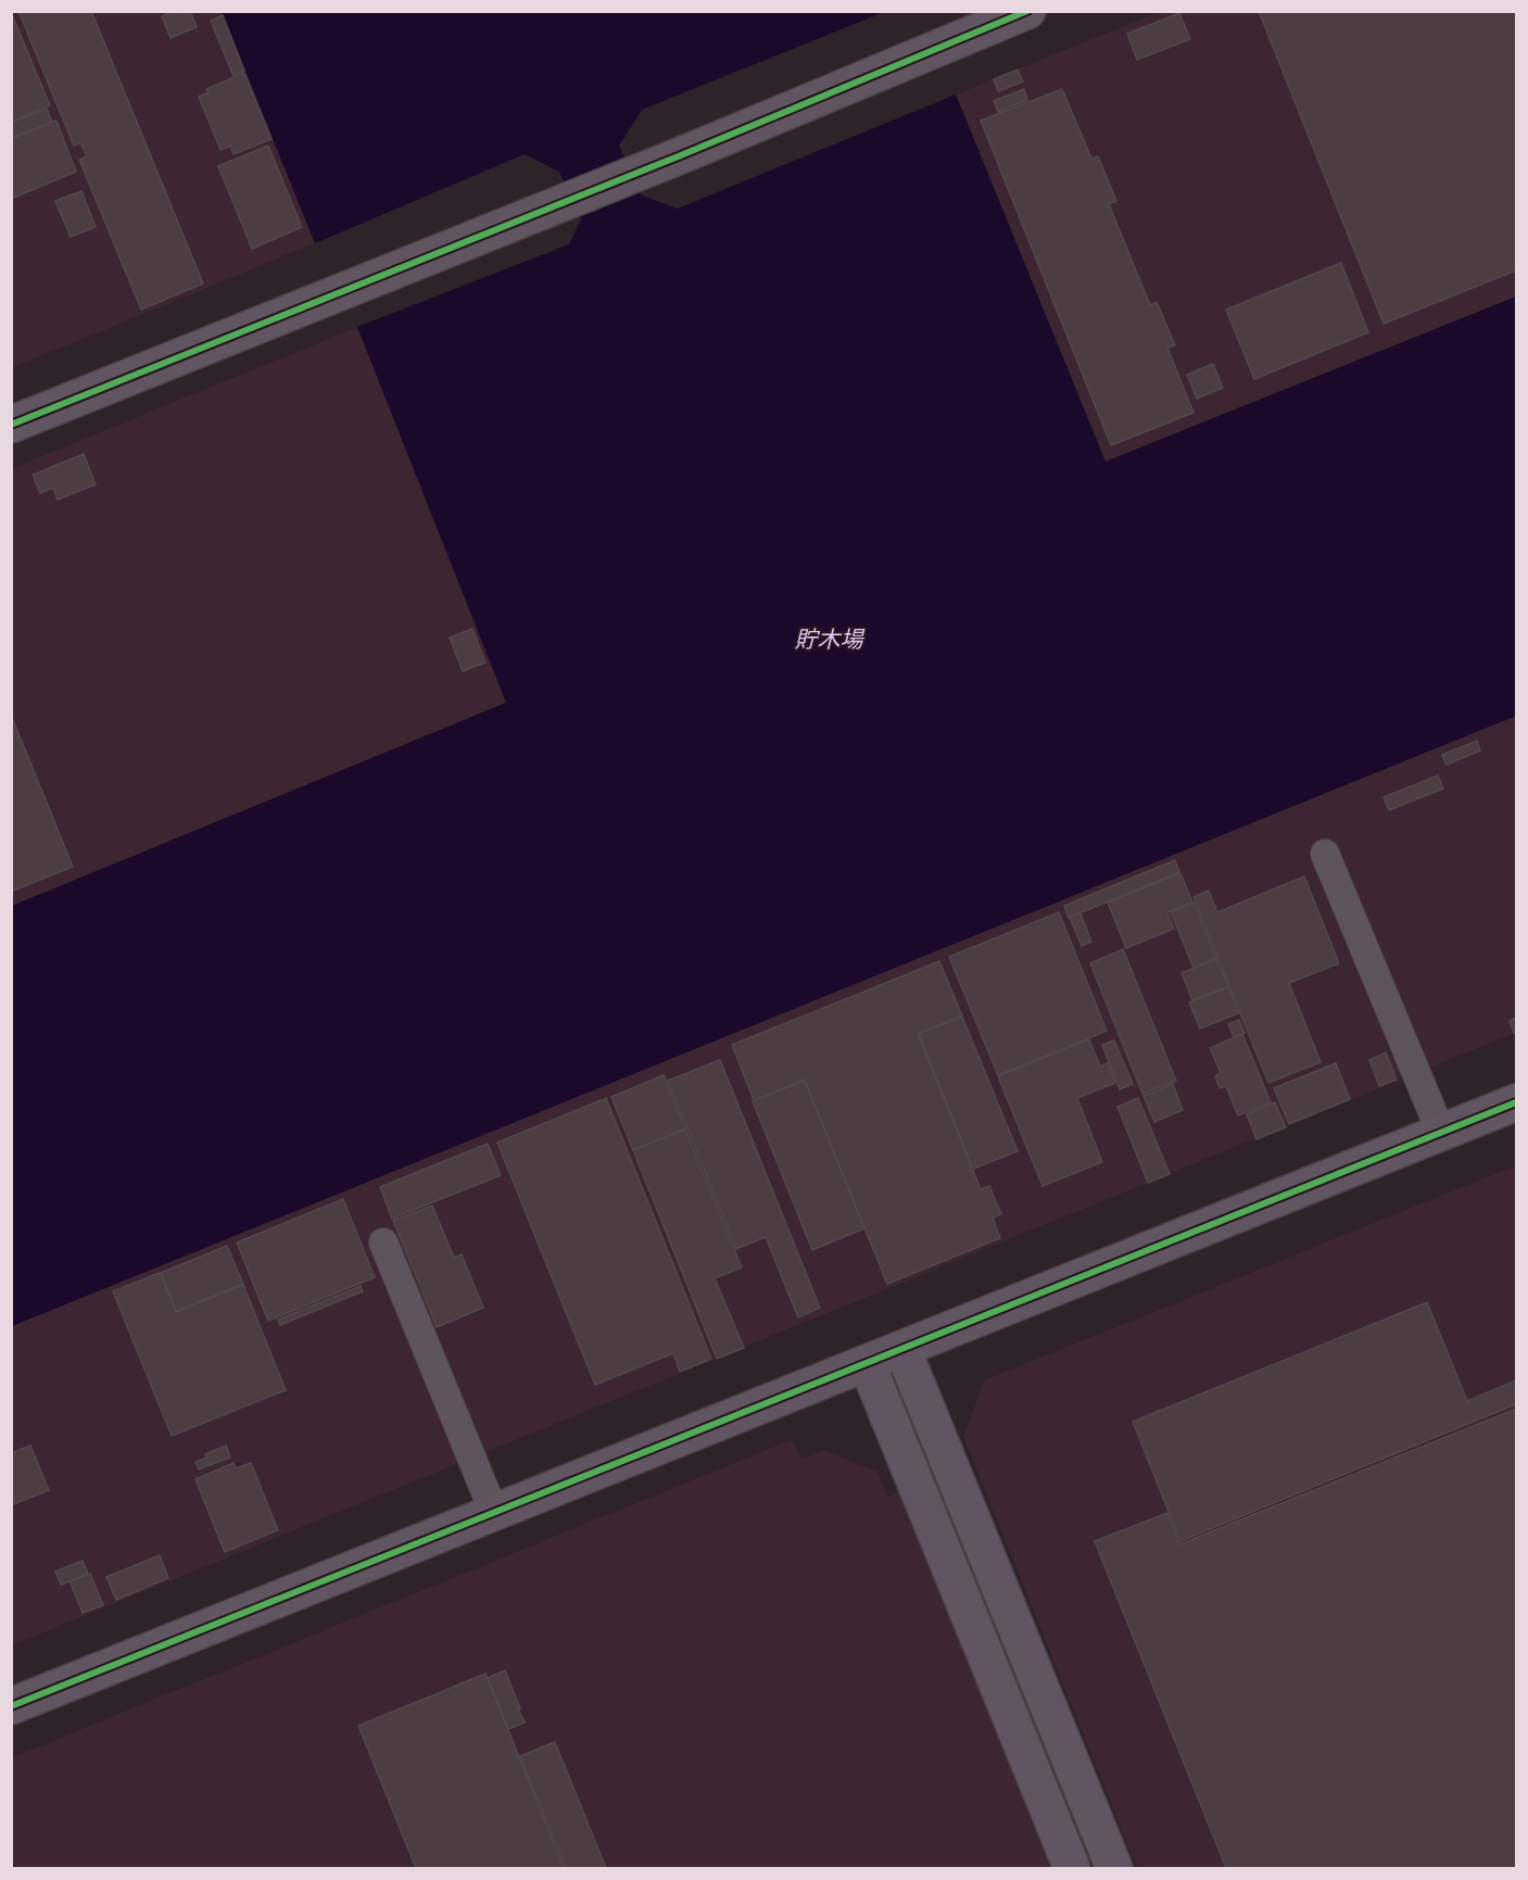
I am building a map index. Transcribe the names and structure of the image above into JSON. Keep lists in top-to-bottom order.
{
  "water": ["貯木場"]
}
